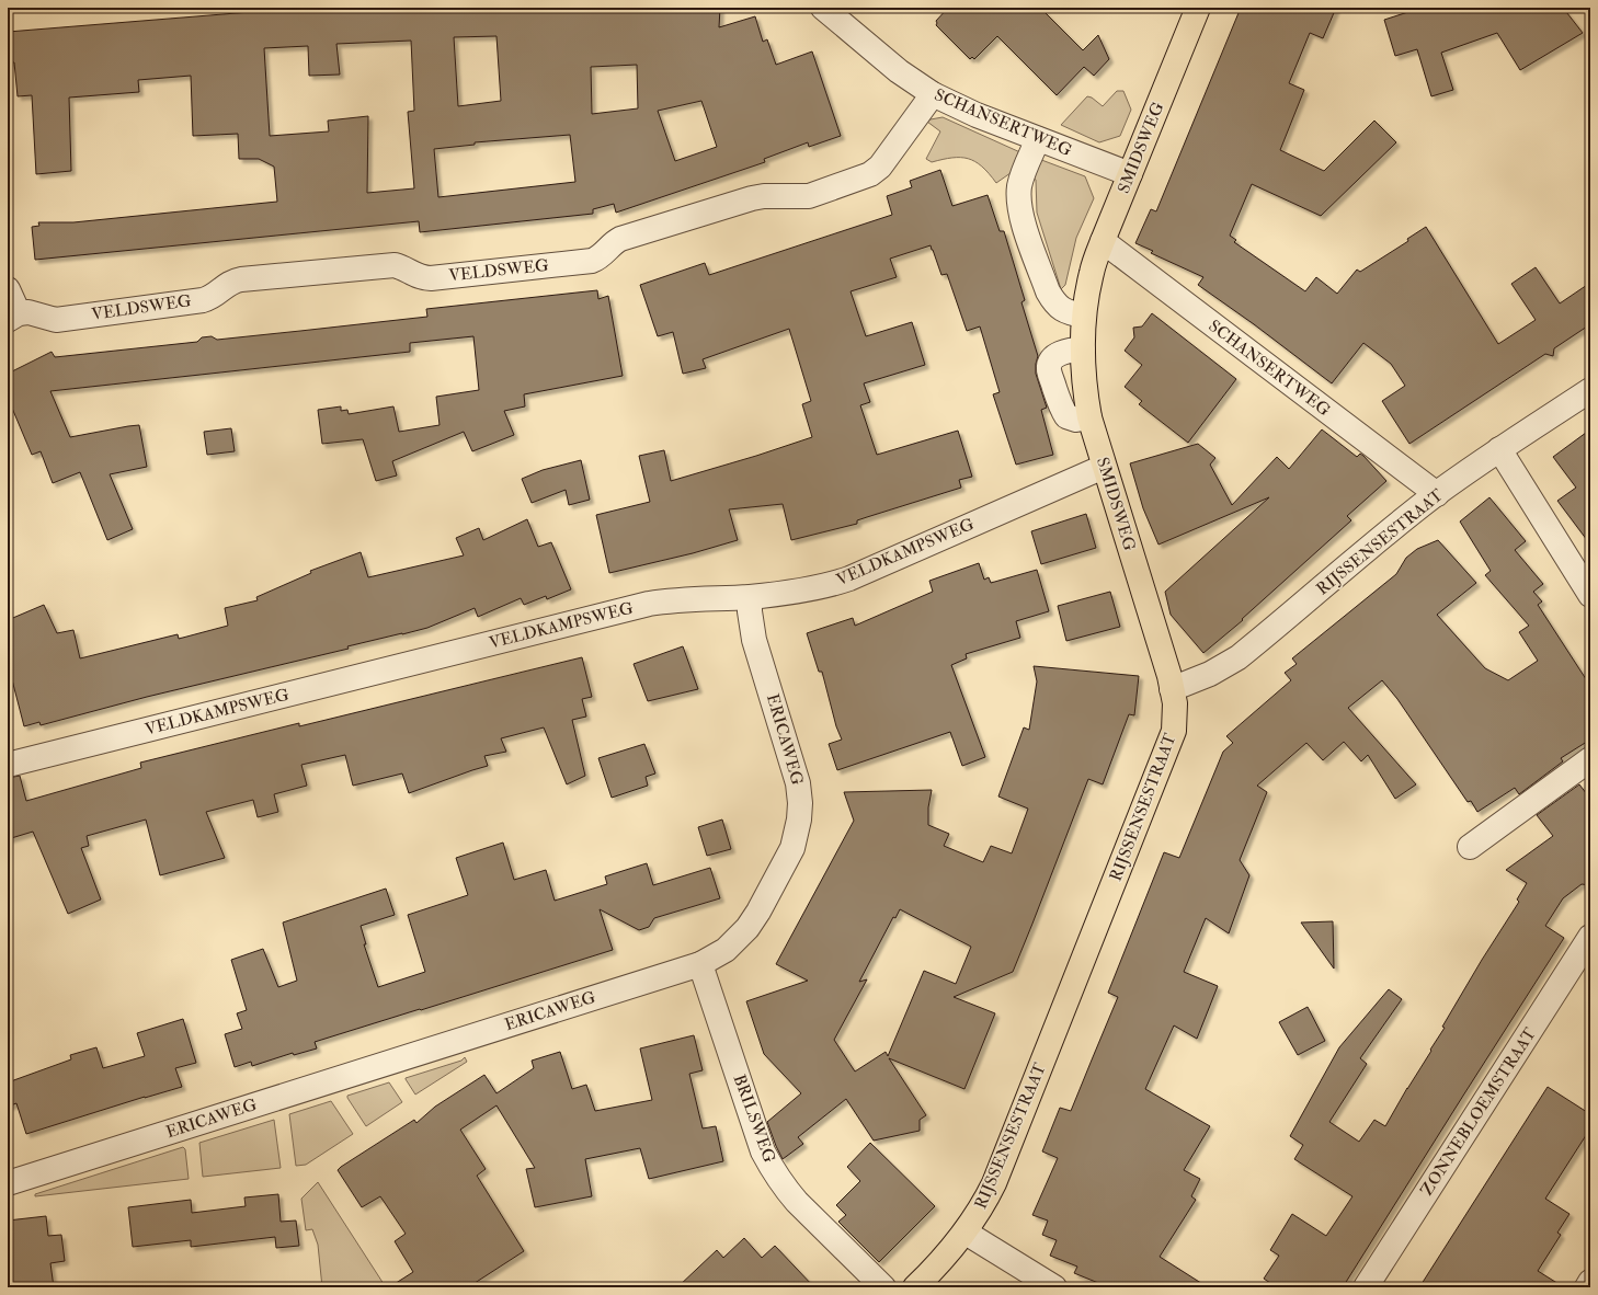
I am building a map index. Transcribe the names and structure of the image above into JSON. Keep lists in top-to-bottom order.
{
  "streets": {
    "main road": ["SMIDSWEG", "RIJSSENSESTRAAT"],
    "street": [
      "SCHANSERTWEG",
      "VELDSWEG",
      "VELDKAMPSWEG",
      "ERICAWEG",
      "ZONNEBLOEMSTRAAT",
      "BRILSWEG"
    ]
  },
  "crossings": [
    ["SCHANSERTWEG", "SMIDSWEG"],
    ["SCHANSERTWEG", "VELDSWEG"],
    ["SCHANSERTWEG", "RIJSSENSESTRAAT"],
    ["SMIDSWEG", "RIJSSENSESTRAAT"],
    ["SMIDSWEG", "VELDKAMPSWEG"],
    ["VELDKAMPSWEG", "ERICAWEG"],
    ["ERICAWEG", "BRILSWEG"]
  ]
}
